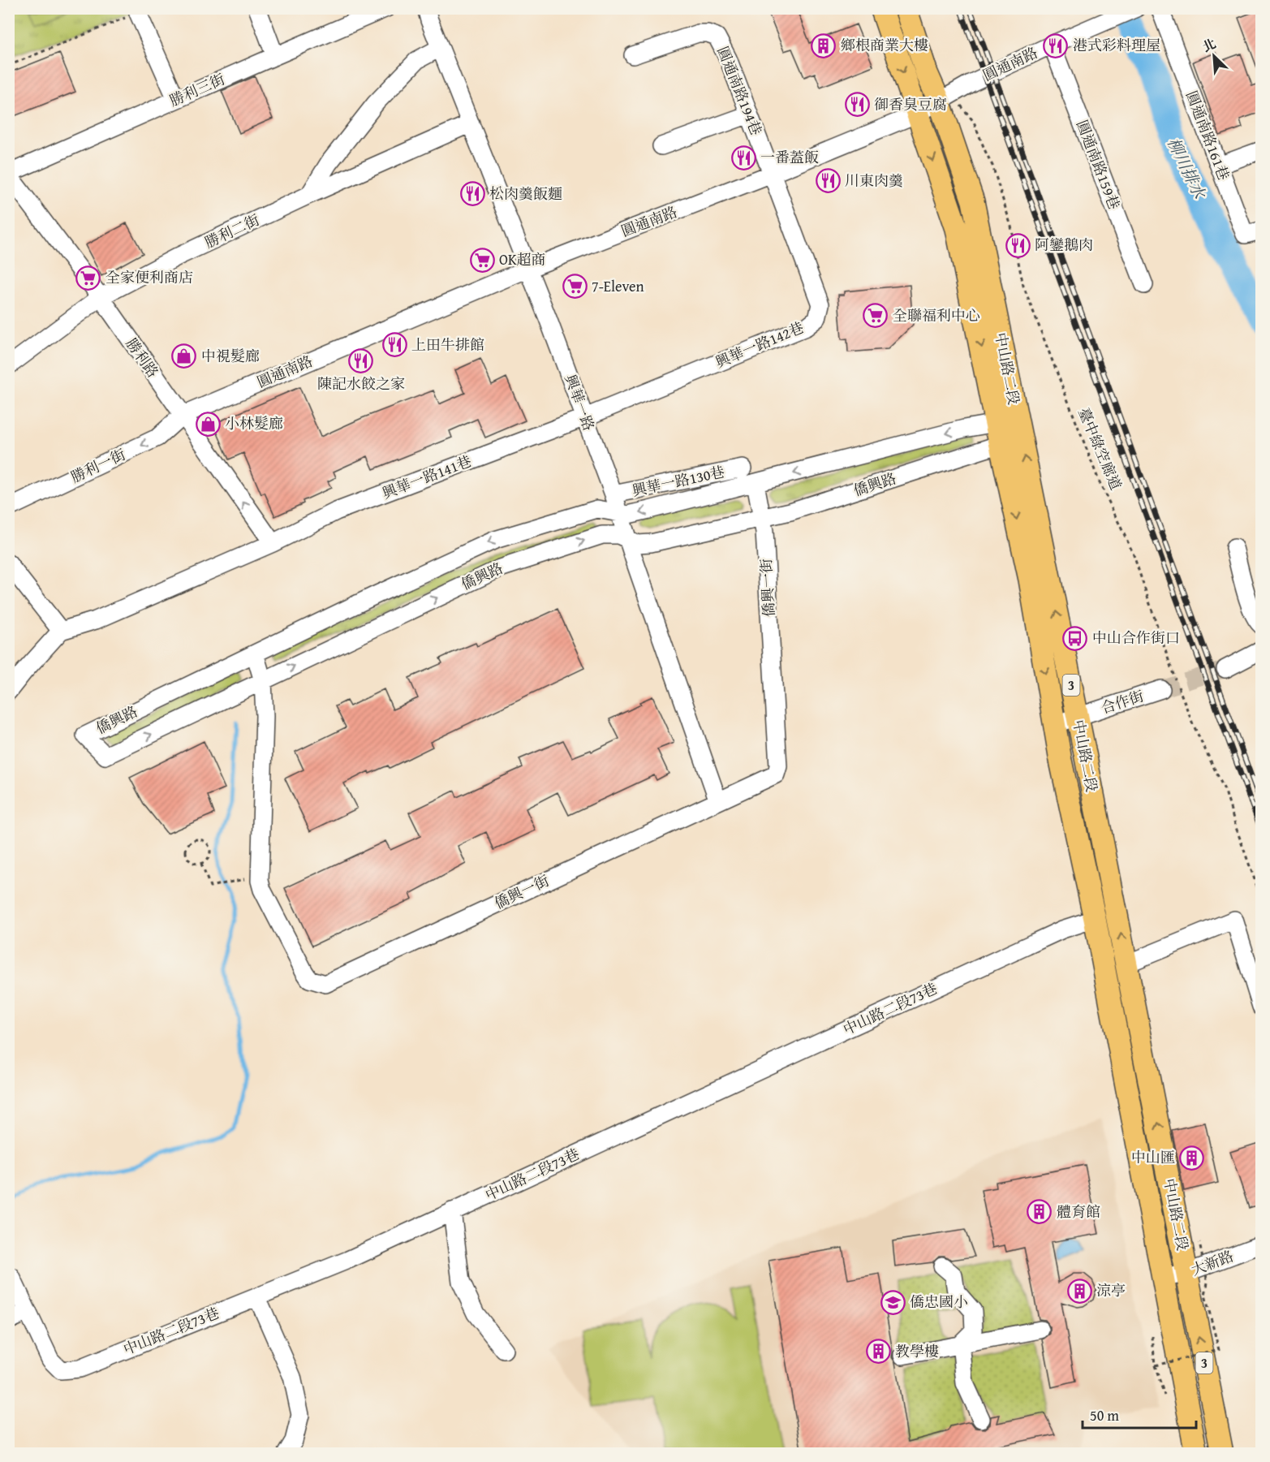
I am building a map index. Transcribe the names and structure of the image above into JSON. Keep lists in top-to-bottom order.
{
  "streets": {
    "main road": ["中山路二段", "3"],
    "street": [
      "圓通南路",
      "勝利三街",
      "圓通南路194巷",
      "圓通南路161巷",
      "圓通南路159巷",
      "勝利二街",
      "興華一路142巷",
      "勝利路",
      "興華一路",
      "勝利一街",
      "興華一路141巷",
      "興華一路130巷",
      "僑興路",
      "僑興一街",
      "合作街",
      "中山路二段73巷",
      "大新路"
    ],
    "path": ["臺中綠空廊道"]
  },
  "crossings": [
    ["圓通南路", "圓通南路194巷"],
    ["圓通南路", "圓通南路159巷"],
    ["圓通南路", "興華一路142巷"],
    ["圓通南路", "勝利路"],
    ["圓通南路", "中山路二段"],
    ["圓通南路", "興華一路"],
    ["圓通南路", "臺中綠空廊道"],
    ["圓通南路", "勝利一街"],
    ["勝利三街", "勝利路"],
    ["圓通南路194巷", "興華一路142巷"],
    ["勝利二街", "勝利路"],
    ["勝利二街", "興華一路"],
    ["興華一路142巷", "興華一路"],
    ["興華一路142巷", "興華一路141巷"],
    ["勝利路", "勝利一街"],
    ["勝利路", "興華一路141巷"],
    ["中山路二段", "臺中綠空廊道"],
    ["中山路二段", "僑興路"],
    ["中山路二段", "合作街"],
    ["中山路二段", "中山路二段73巷"],
    ["中山路二段", "大新路"],
    ["興華一路", "興華一路141巷"],
    ["興華一路", "興華一路130巷"],
    ["興華一路", "僑興路"],
    ["興華一路", "僑興一街"],
    ["僑興路", "僑興一街"]
  ],
  "one_way": ["勝利一街"],
  "water": ["柳川排水"],
  "places": {
    "building": [
      "鄉根商業大樓",
      "中山匯",
      "體育館",
      "涼亭",
      "教學樓"
    ],
    "restaurant": [
      "港式彩料理屋",
      "御香臭豆腐",
      "一番蓋飯",
      "川東肉羹",
      "松肉羹飯麵",
      "阿鑾鵝肉",
      "上田牛排館",
      "陳記水餃之家"
    ],
    "supermarket": [
      "OK超商",
      "全家便利商店",
      "7-Eleven",
      "全聯福利中心"
    ],
    "shop": ["中視髮廊", "小林髮廊"],
    "bus stop": ["中山合作街口"],
    "school or university": ["僑忠國小"]
  },
  "scale_bar": "50 m",
  "north": "top left"
}
